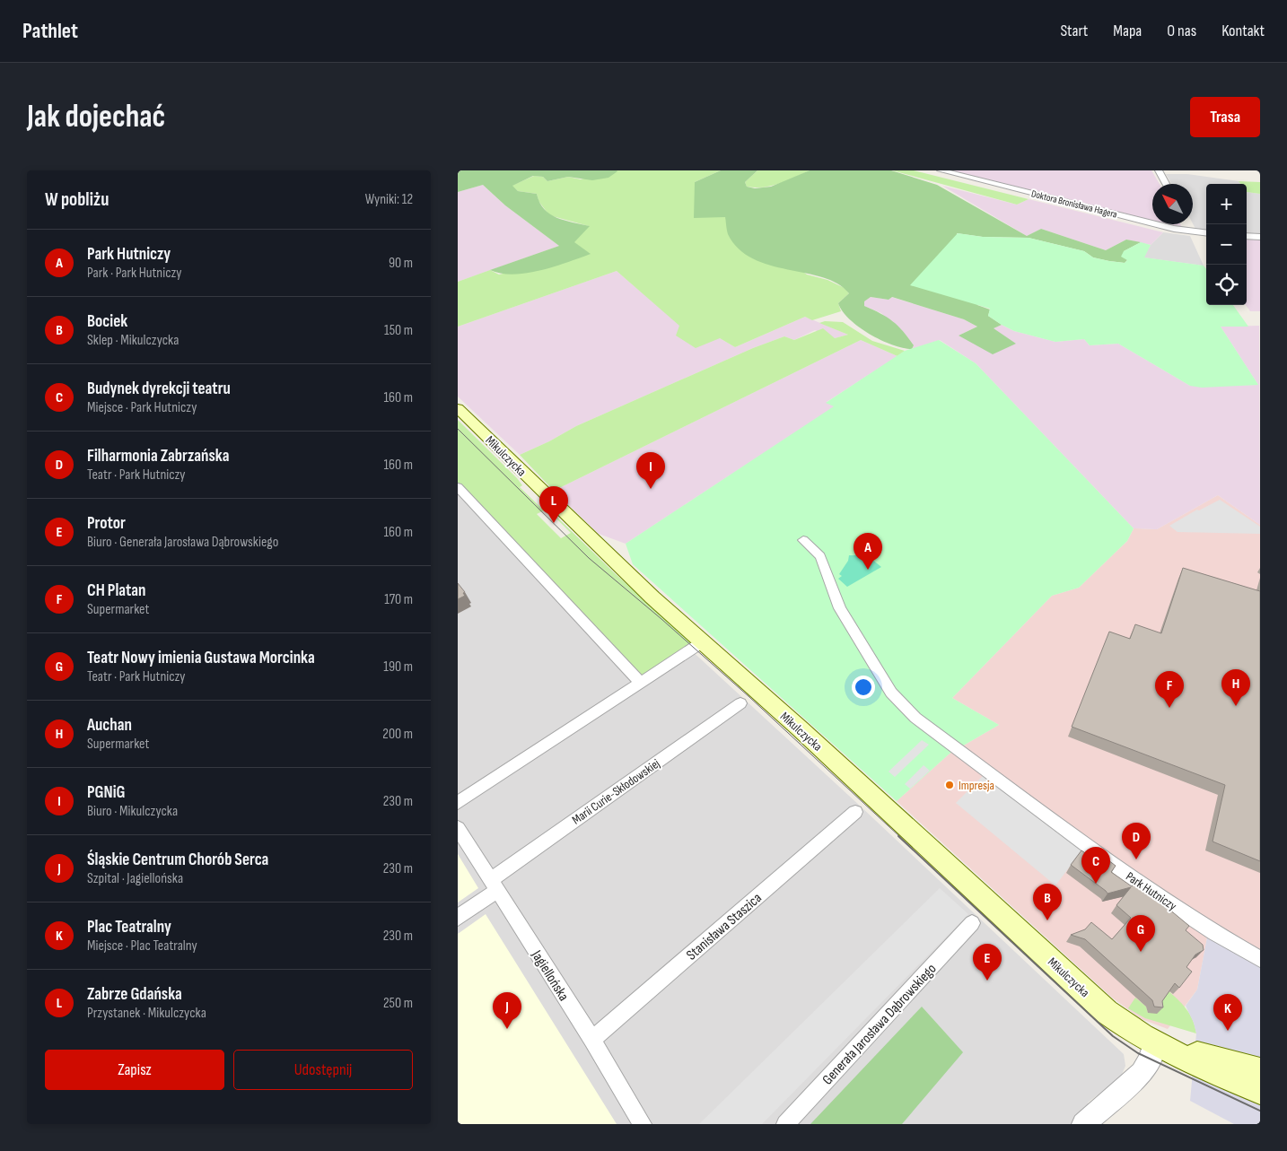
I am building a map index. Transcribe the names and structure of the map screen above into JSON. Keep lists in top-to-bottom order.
{
  "streets": {
    "main road": ["Mikulczycka"],
    "street": [
      "Doktora Bronisława Hagera",
      "Marii Curie-Skłodowskiej",
      "Park Hutniczy",
      "Stanisława Staszica",
      "Jagiellońska",
      "Generała Jarosława Dąbrowskiego"
    ]
  },
  "crossings": [
    ["Marii Curie-Skłodowskiej", "Jagiellońska"],
    ["Stanisława Staszica", "Jagiellońska"]
  ],
  "places": ["Impresja"],
  "north": "top left",
  "page": {
    "header": "Pathlet",
    "nav": [
      "Start",
      "Mapa",
      "O nas",
      "Kontakt"
    ],
    "buttons": [
      "Trasa",
      ["Zapisz", "Udostępnij"]
    ],
    "title": "Jak dojechać",
    "heading": ["W pobliżu", "Wyniki: 12"],
    "map_buttons": ["+", "−"],
    "list": [
      {
        "mark": "A",
        "name": "Park Hutniczy",
        "note": "Park · Park Hutniczy",
        "value": "90 m"
      },
      {
        "mark": "B",
        "name": "Bociek",
        "note": "Sklep · Mikulczycka",
        "value": "150 m"
      },
      {
        "mark": "C",
        "name": "Budynek dyrekcji teatru",
        "note": "Miejsce · Park Hutniczy",
        "value": "160 m"
      },
      {
        "mark": "D",
        "name": "Filharmonia Zabrzańska",
        "note": "Teatr · Park Hutniczy",
        "value": "160 m"
      },
      {
        "mark": "E",
        "name": "Protor",
        "note": "Biuro · Generała Jarosława Dąbrowskiego",
        "value": "160 m"
      },
      {
        "mark": "F",
        "name": "CH Platan",
        "note": "Supermarket",
        "value": "170 m"
      },
      {
        "mark": "G",
        "name": "Teatr Nowy imienia Gustawa Morcinka",
        "note": "Teatr · Park Hutniczy",
        "value": "190 m"
      },
      {
        "mark": "H",
        "name": "Auchan",
        "note": "Supermarket",
        "value": "200 m"
      },
      {
        "mark": "I",
        "name": "PGNiG",
        "note": "Biuro · Mikulczycka",
        "value": "230 m"
      },
      {
        "mark": "J",
        "name": "Śląskie Centrum Chorób Serca",
        "note": "Szpital · Jagiellońska",
        "value": "230 m"
      },
      {
        "mark": "K",
        "name": "Plac Teatralny",
        "note": "Miejsce · Plac Teatralny",
        "value": "230 m"
      },
      {
        "mark": "L",
        "name": "Zabrze Gdańska",
        "note": "Przystanek · Mikulczycka",
        "value": "250 m"
      }
    ],
    "pins": [
      "I",
      "L",
      "A",
      "H",
      "F",
      "D",
      "C",
      "B",
      "G",
      "E",
      "J",
      "K"
    ]
  }
}
